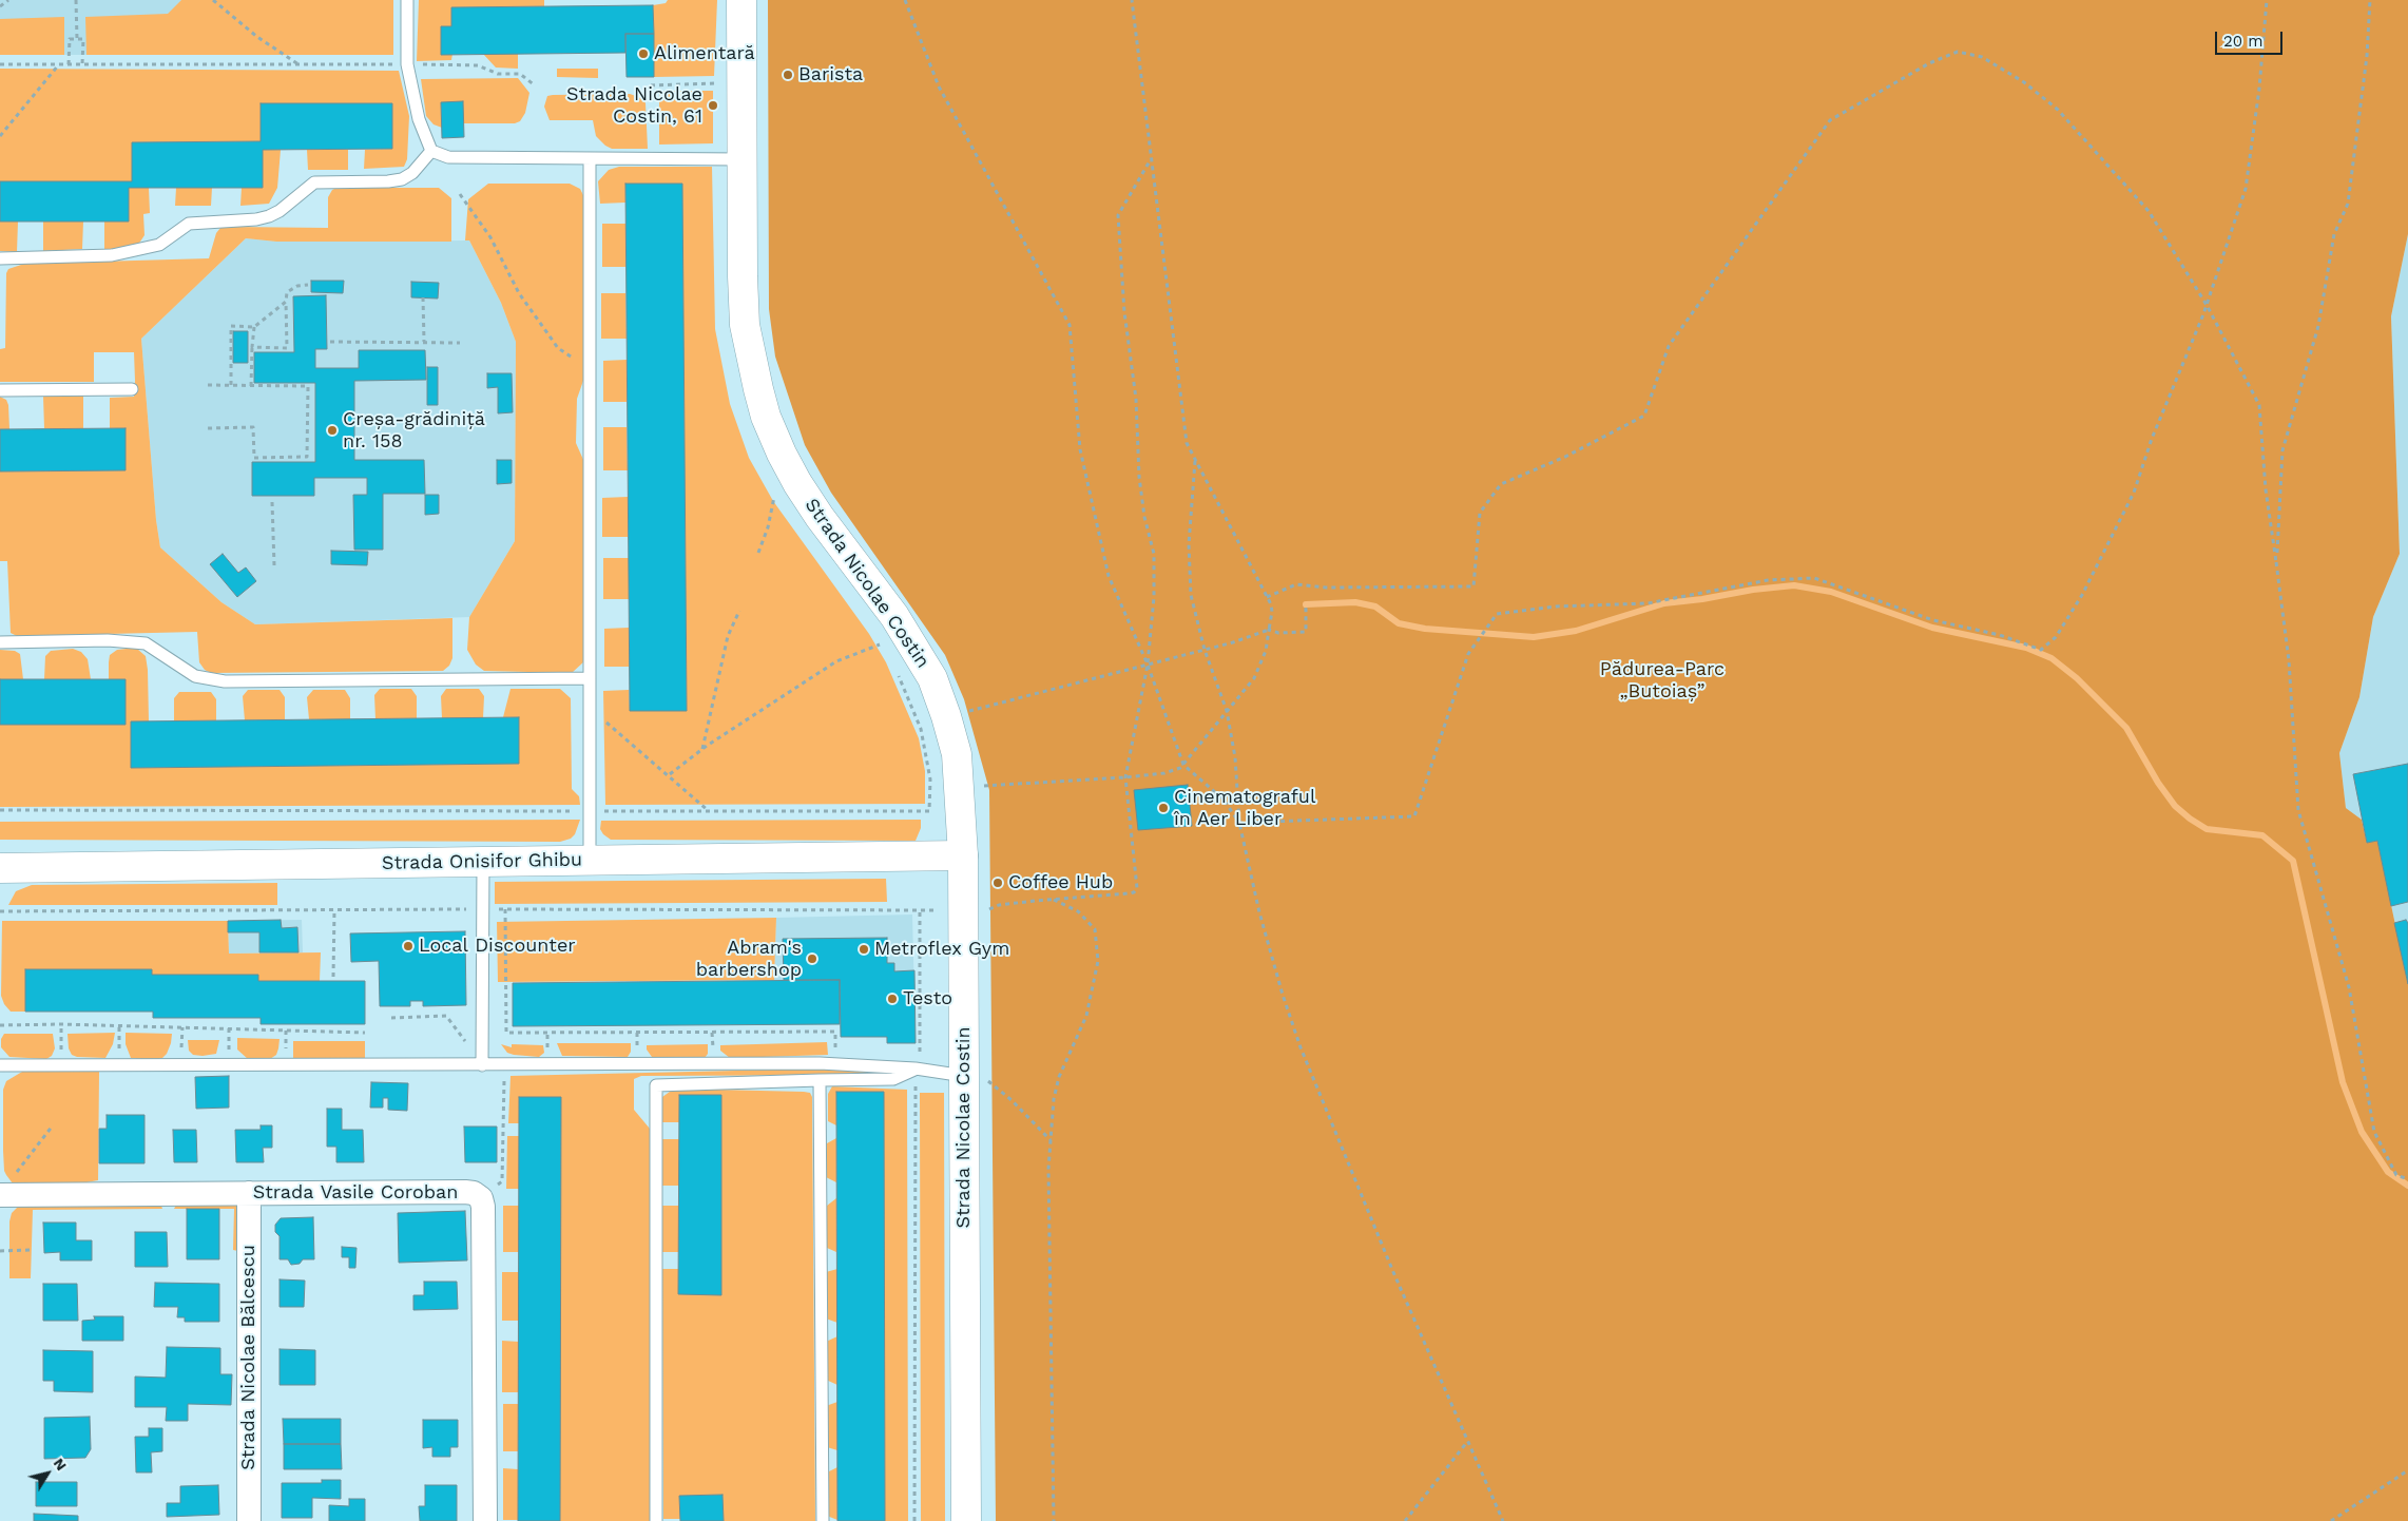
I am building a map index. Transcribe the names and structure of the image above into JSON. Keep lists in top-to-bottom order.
{
  "streets": {
    "main road": ["Strada Nicolae Costin", "Strada Onisifor Ghibu"],
    "street": ["Strada Vasile Coroban", "Strada Nicolae Bălcescu"]
  },
  "crossings": [
    ["Strada Nicolae Costin", "Strada Onisifor Ghibu"],
    ["Strada Vasile Coroban", "Strada Nicolae Bălcescu"]
  ],
  "parks": ["Pădurea-Parc „Butoiaș”"],
  "places": [
    "Alimentară",
    "Barista",
    "Strada Nicolae Costin, 61",
    "Creșa-grădiniță nr. 158",
    "Cinematograful în Aer Liber",
    "Coffee Hub",
    "Local Discounter",
    "Metroflex Gym",
    "Abram's barbershop",
    "Testo"
  ],
  "scale_bar": "20 m",
  "north": "top right"
}
